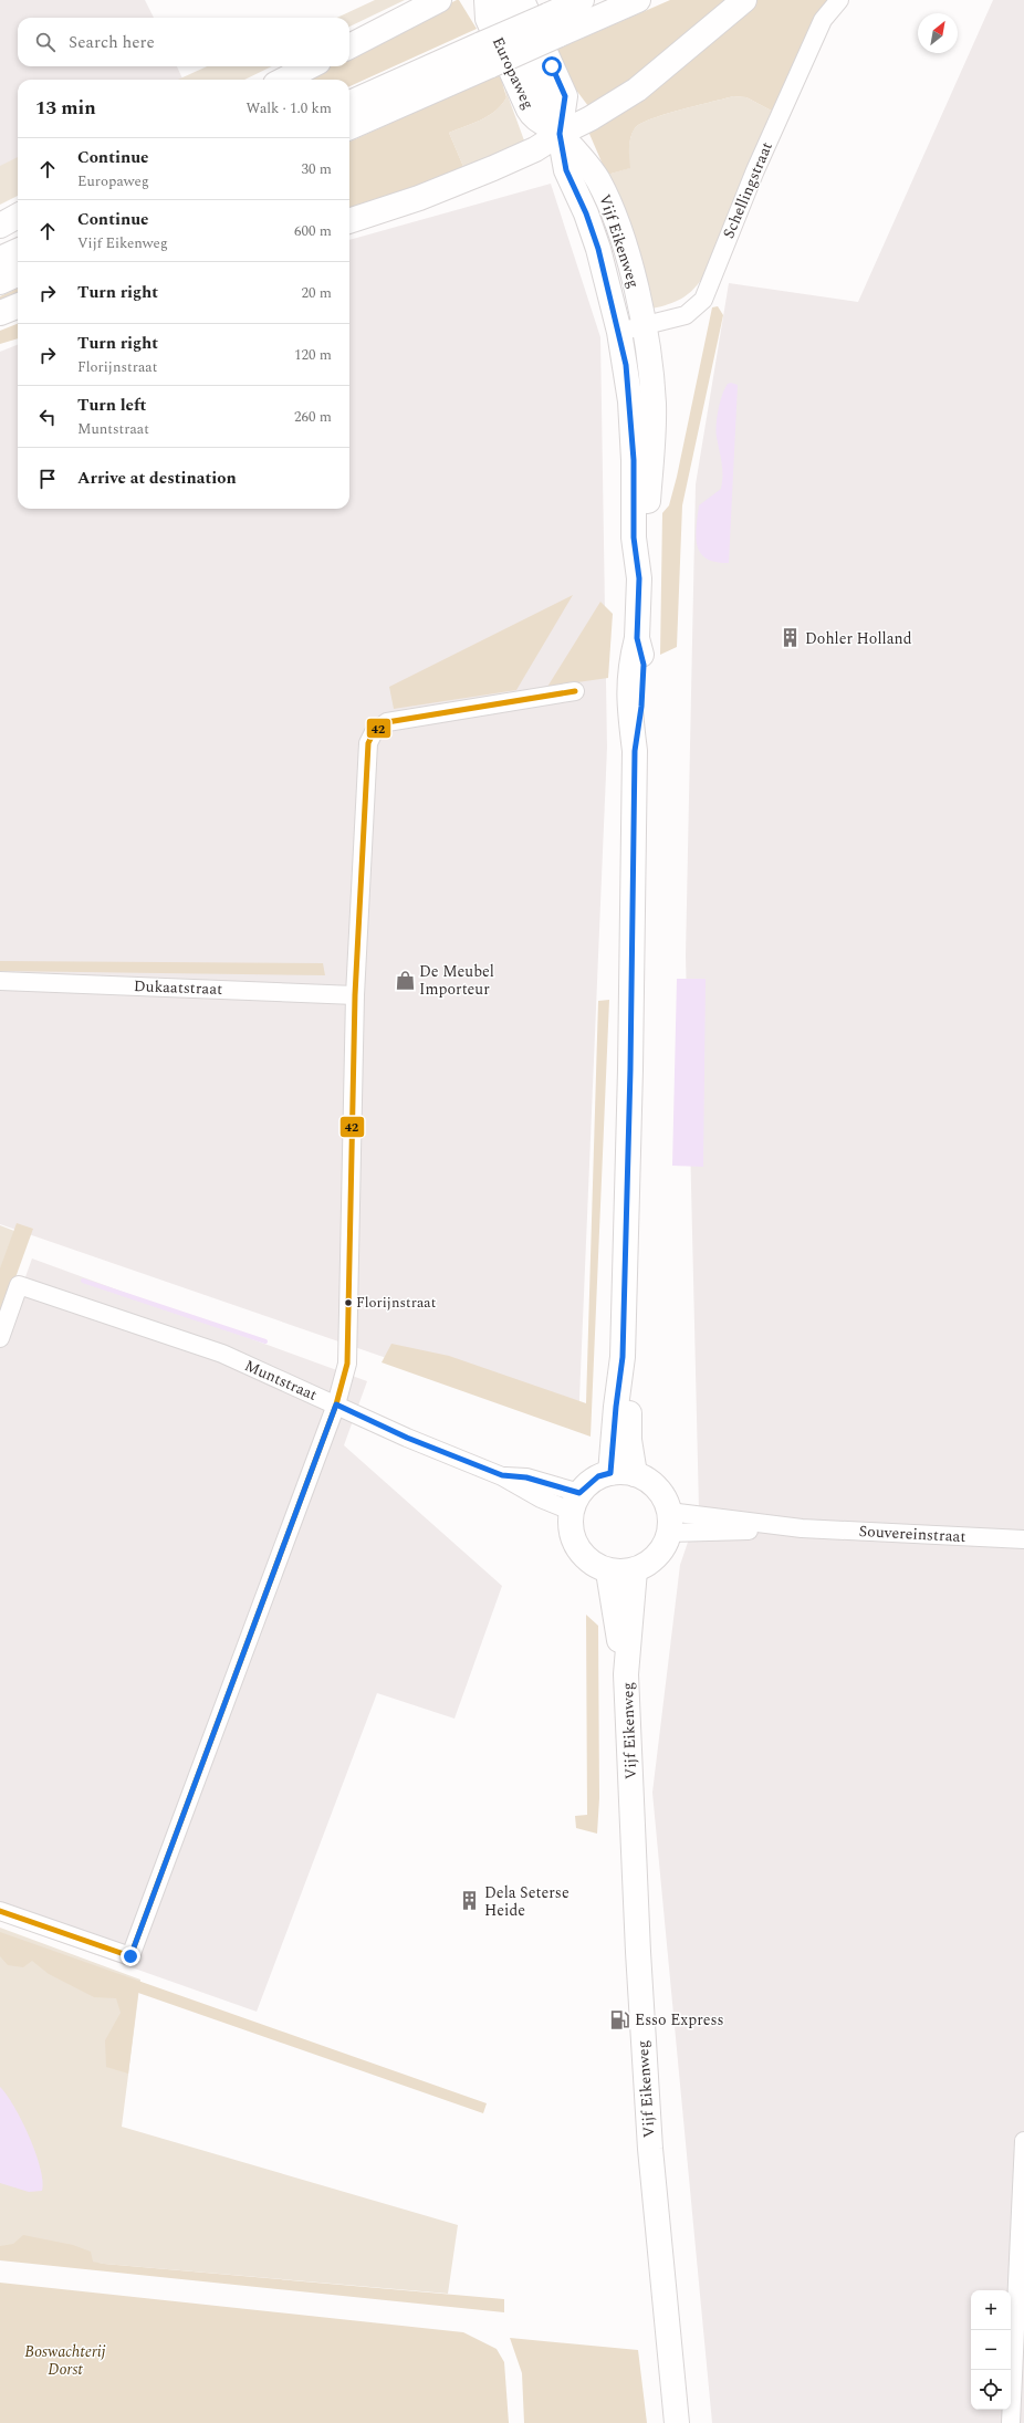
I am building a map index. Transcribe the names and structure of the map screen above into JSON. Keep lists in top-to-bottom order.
{
  "streets": {
    "main road": ["Europaweg", "Vijf Eikenweg"],
    "street": [
      "Schellingstraat",
      "Dukaatstraat",
      "Muntstraat",
      "Souvereinstraat"
    ]
  },
  "crossings": [
    ["Europaweg", "Vijf Eikenweg"],
    ["Schellingstraat", "Vijf Eikenweg"],
    ["Vijf Eikenweg", "Souvereinstraat"]
  ],
  "parks": ["Boswachterij Dorst"],
  "places": {
    "building": ["Dohler Holland", "Dela Seterse Heide"],
    "shop": ["De Meubel Importeur"],
    "other": ["Florijnstraat"],
    "fuel station": ["Esso Express"]
  },
  "lines": ["transit line 42"],
  "north": "top right",
  "page": {
    "search": "Search here",
    "heading": ["13 min", "Walk · 1.0 km"],
    "list": [
      ["Continue", "Europaweg", "30 m"],
      ["Continue", "Vijf Eikenweg", "600 m"],
      ["Turn right", "20 m"],
      ["Turn right", "Florijnstraat", "120 m"],
      ["Turn left", "Muntstraat", "260 m"],
      "Arrive at destination"
    ],
    "map_buttons": ["+", "−"]
  }
}
